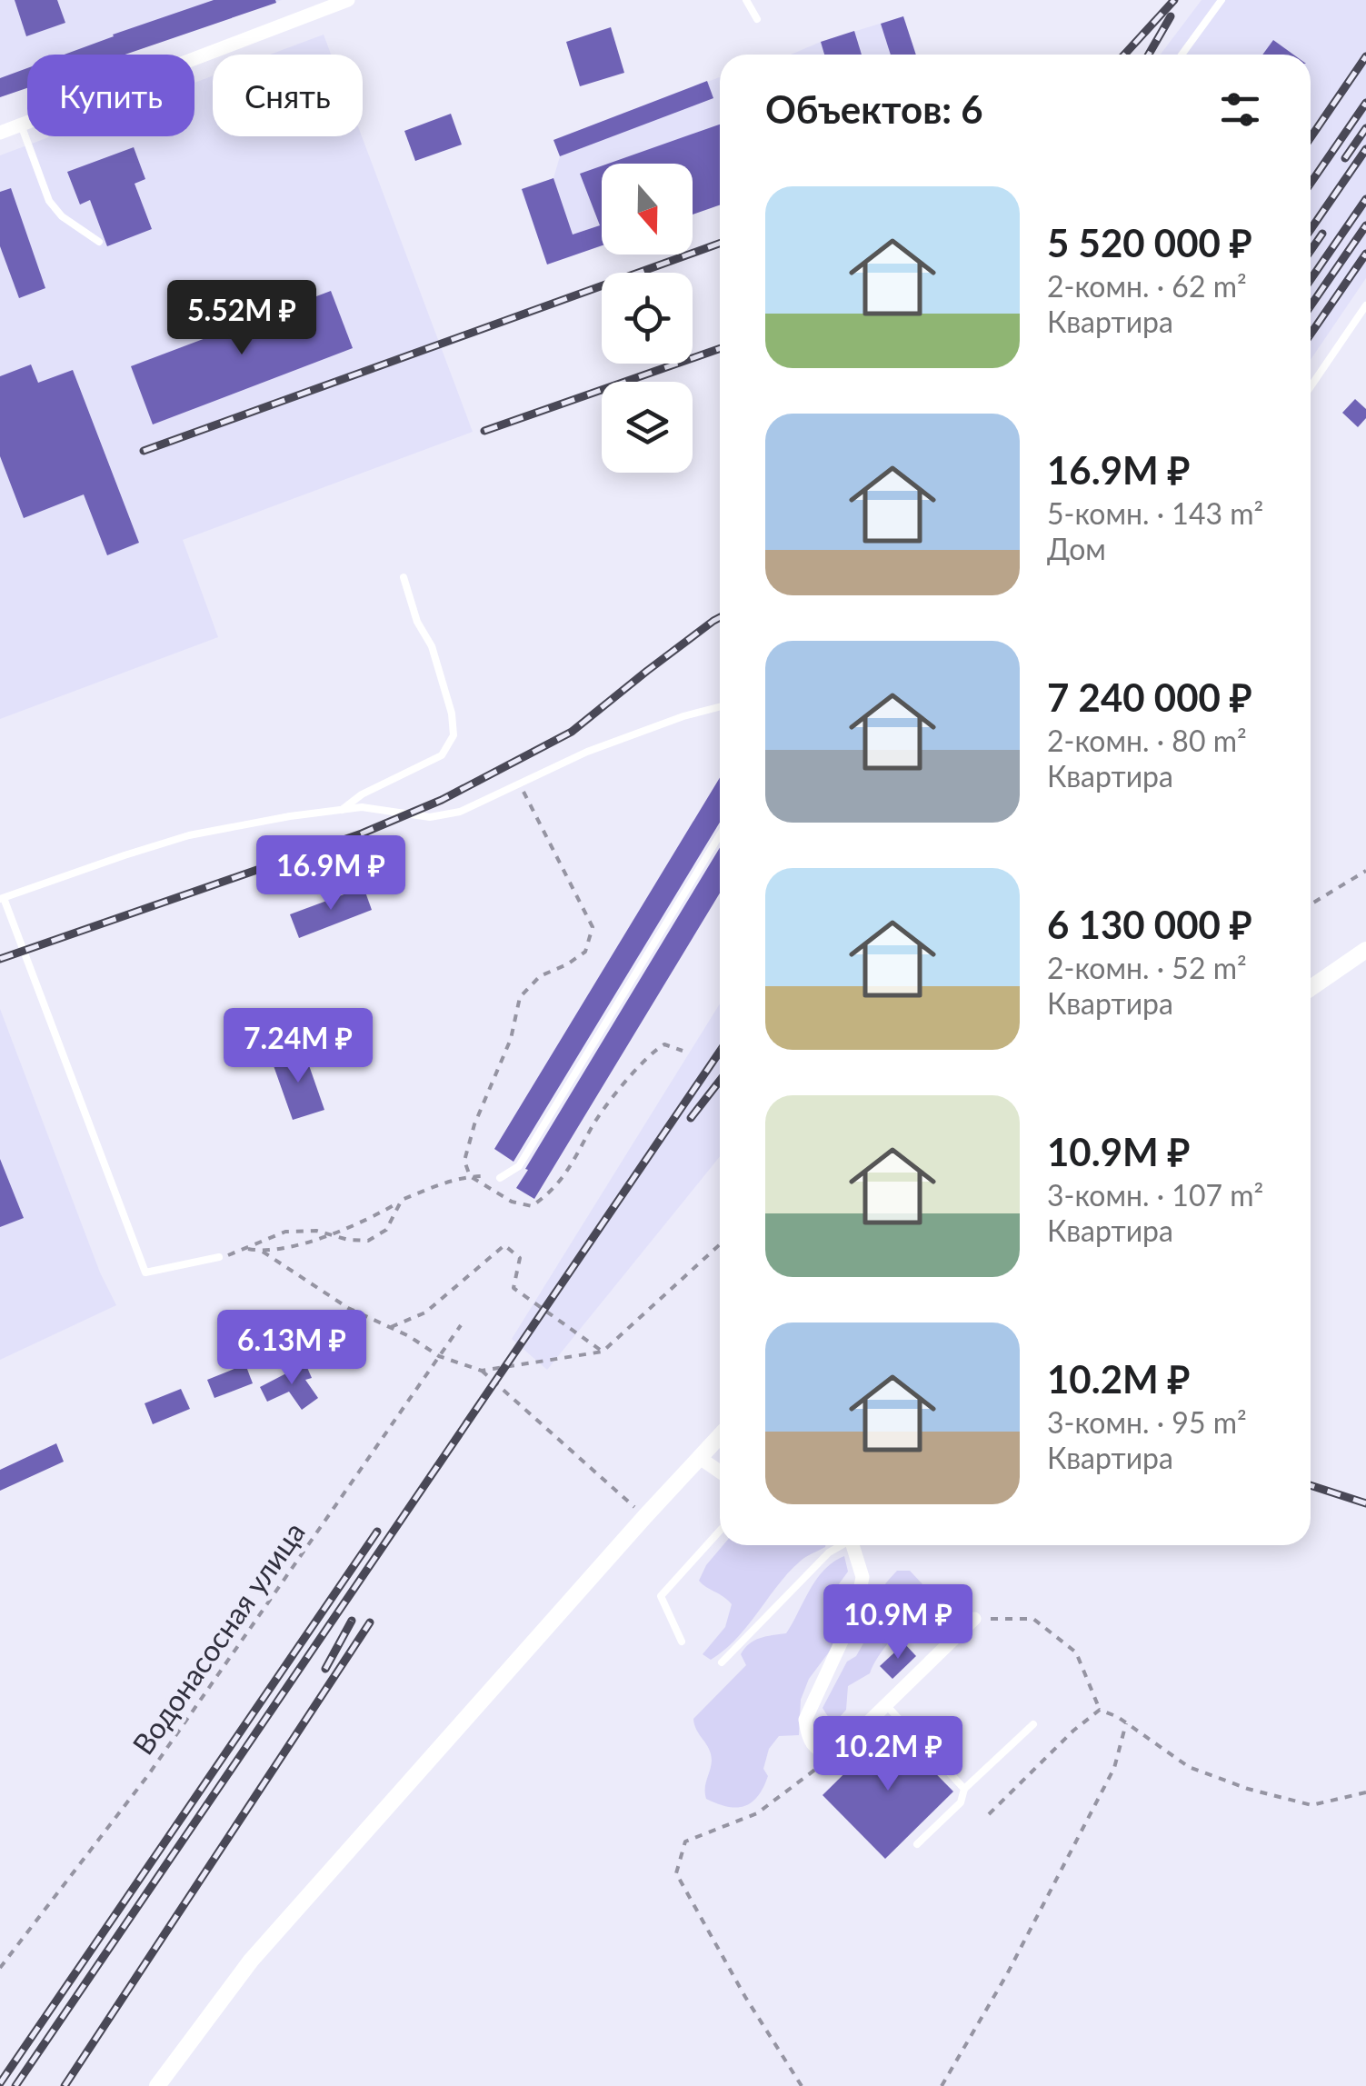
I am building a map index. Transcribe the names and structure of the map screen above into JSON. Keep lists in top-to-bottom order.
{
  "streets": {
    "path": ["Водонасосная улица"]
  },
  "north": "bottom",
  "page": {
    "chip": ["Купить", "Снять"],
    "heading": "Объектов: 6",
    "list": [
      {
        "name": "5 520 000 ₽",
        "note": "2-комн. · 62 m² · Квартира"
      },
      {
        "name": "16.9M ₽",
        "note": "5-комн. · 143 m² · Дом"
      },
      {
        "name": "7 240 000 ₽",
        "note": "2-комн. · 80 m² · Квартира"
      },
      {
        "name": "6 130 000 ₽",
        "note": "2-комн. · 52 m² · Квартира"
      },
      {
        "name": "10.9M ₽",
        "note": "3-комн. · 107 m² · Квартира"
      },
      {
        "name": "10.2M ₽",
        "note": "3-комн. · 95 m² · Квартира"
      }
    ],
    "price": [
      "5.52M ₽",
      "16.9M ₽",
      "7.24M ₽",
      "6.13M ₽",
      "10.9M ₽",
      "10.2M ₽"
    ]
  }
}
